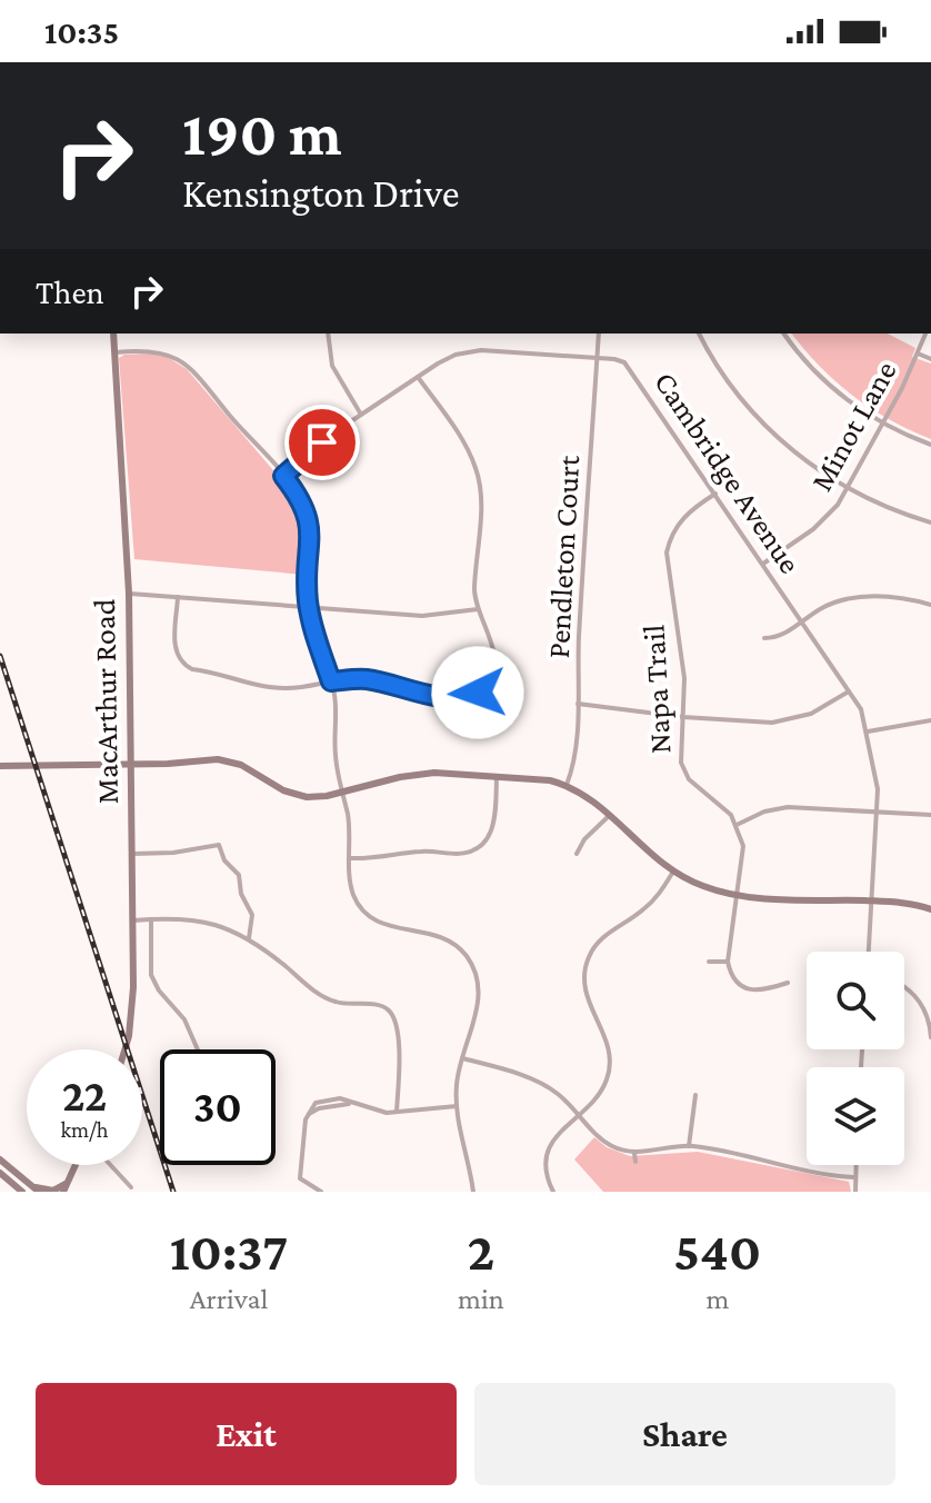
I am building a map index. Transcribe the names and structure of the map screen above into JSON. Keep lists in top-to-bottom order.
{
  "streets": {
    "street": [
      "Minot Lane",
      "Cambridge Avenue",
      "Pendleton Court",
      "Napa Trail",
      "MacArthur Road"
    ]
  },
  "crossings": [
    ["Minot Lane", "Cambridge Avenue"],
    ["Cambridge Avenue", "Pendleton Court"],
    ["Cambridge Avenue", "Napa Trail"]
  ],
  "page": {
    "status": "10:35",
    "turn": ["190 m", "Kensington Drive"],
    "then": "Then",
    "speed": "22 km/h",
    "limit": "30",
    "eta": [
      "10:37",
      "Arrival",
      "2",
      "min",
      "540",
      "m"
    ],
    "buttons": ["Exit", "Share"]
  }
}
